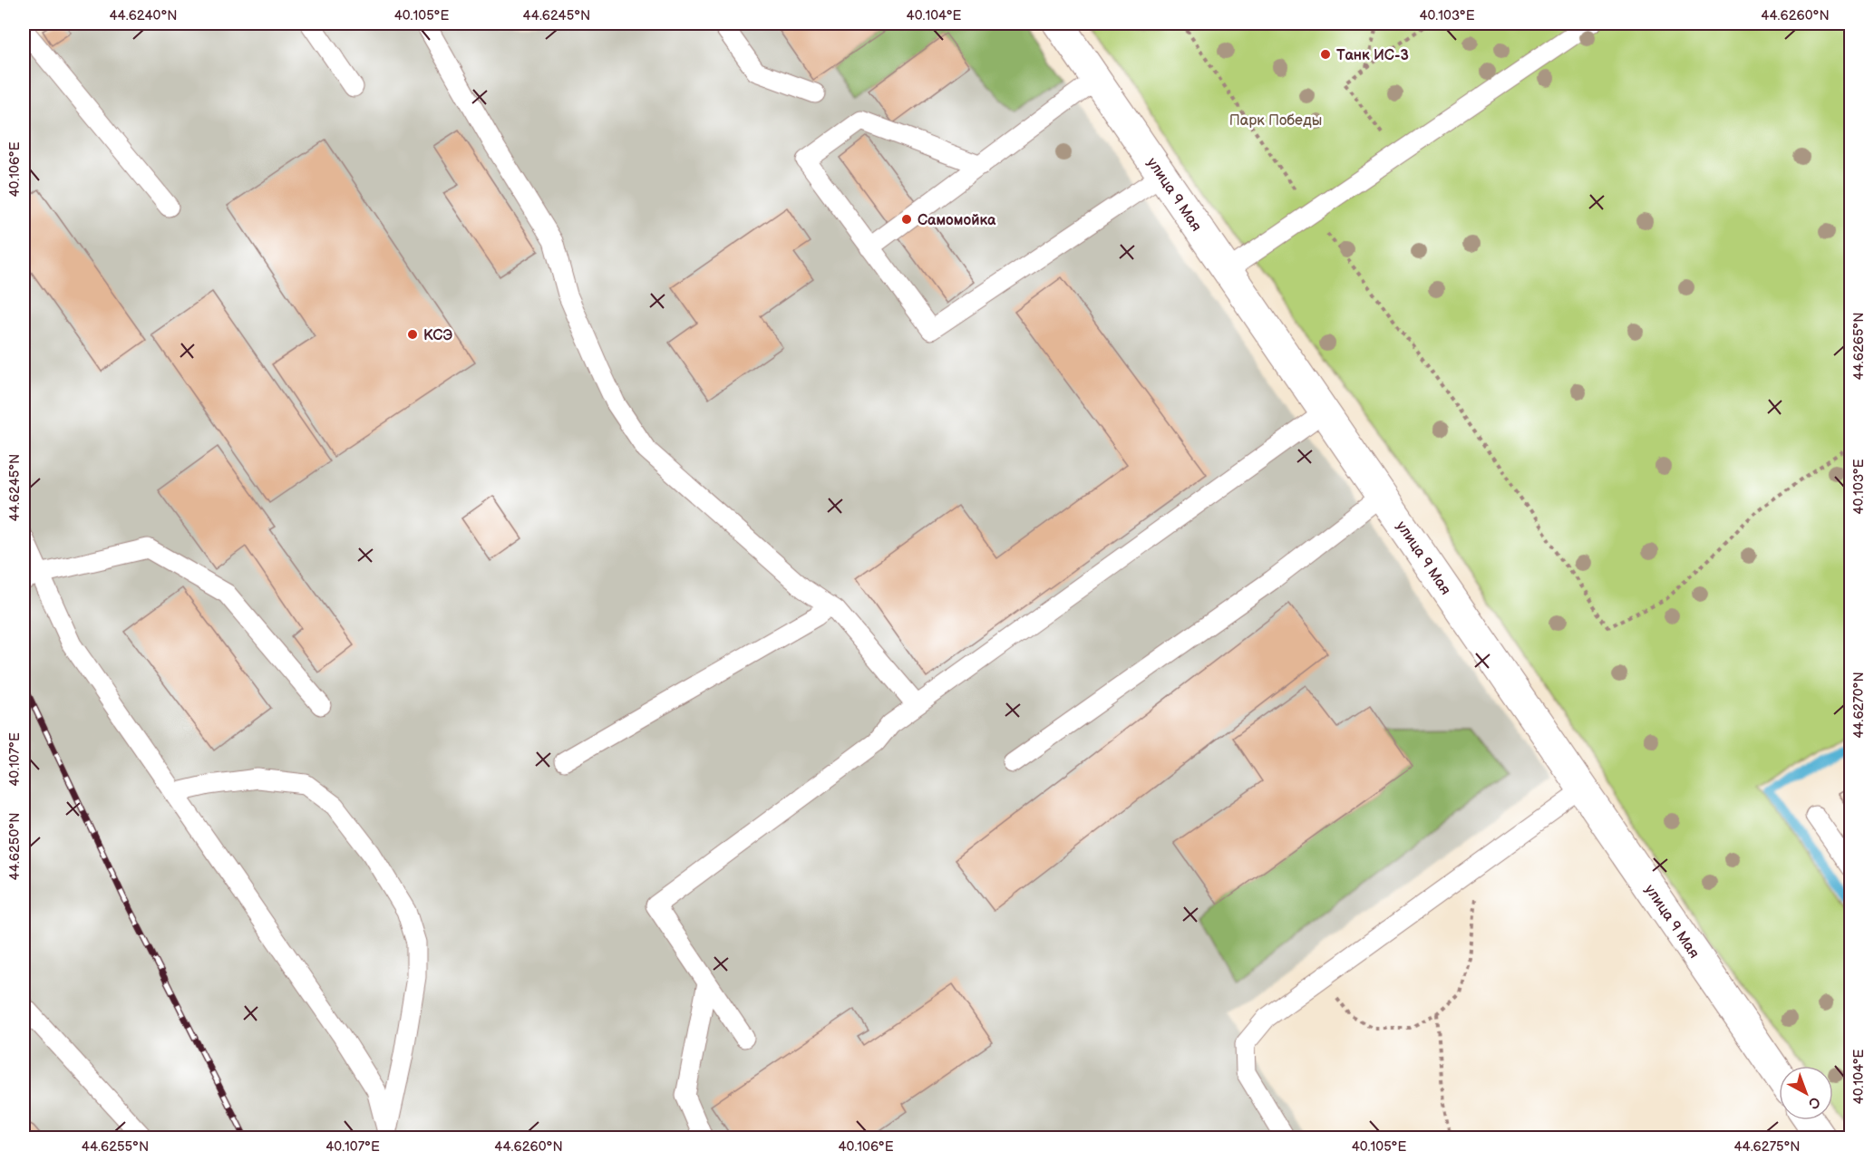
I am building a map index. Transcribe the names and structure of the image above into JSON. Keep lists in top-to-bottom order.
{
  "streets": {
    "street": ["улица 9 Мая"]
  },
  "parks": ["Парк Победы"],
  "places": ["Танк ИС-3", "Самомойка", "КСЭ"],
  "north": "bottom right",
  "coordinates": [
    "44.6240°N",
    "40.105°E",
    "44.6245°N",
    "40.104°E",
    "40.103°E",
    "44.6260°N",
    "40.106°E",
    "44.6265°N",
    "44.6270°N",
    "40.107°E",
    "44.6250°N",
    "44.6255°N",
    "44.6275°N"
  ]
}
